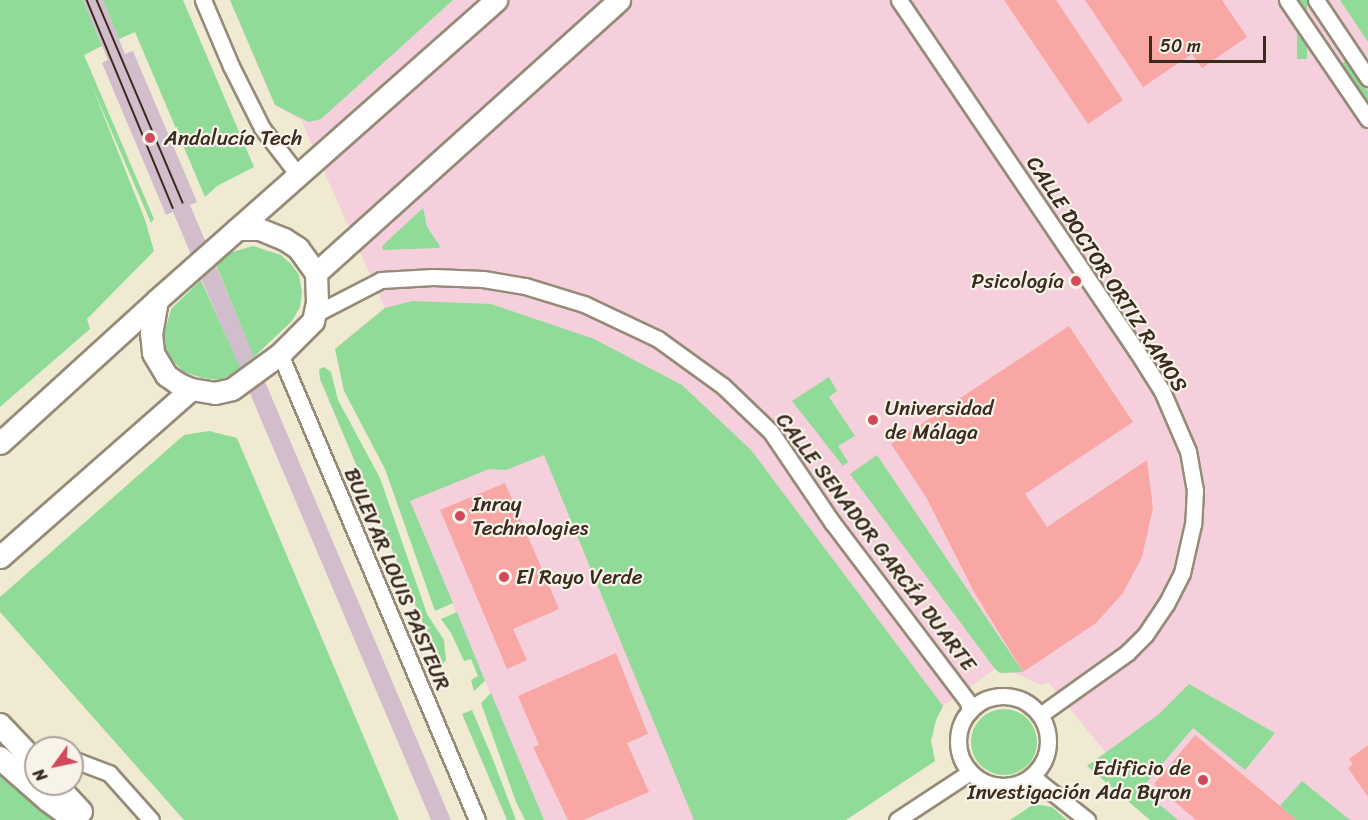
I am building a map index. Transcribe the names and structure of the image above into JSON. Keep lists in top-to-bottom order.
{
  "streets": {
    "street": ["CALLE DOCTOR ORTIZ RAMOS", "CALLE SENADOR GARCÍA DUARTE", "BULEVAR LOUIS PASTEUR"]
  },
  "crossings": [
    ["CALLE DOCTOR ORTIZ RAMOS", "CALLE SENADOR GARCÍA DUARTE"],
    ["CALLE SENADOR GARCÍA DUARTE", "BULEVAR LOUIS PASTEUR"]
  ],
  "places": [
    "Andalucía Tech",
    "Psicología",
    "Universidad de Málaga",
    "Inray Technologies",
    "El Rayo Verde",
    "Edificio de Investigación Ada Byron"
  ],
  "scale_bar": "50 m",
  "north": "bottom left"
}
